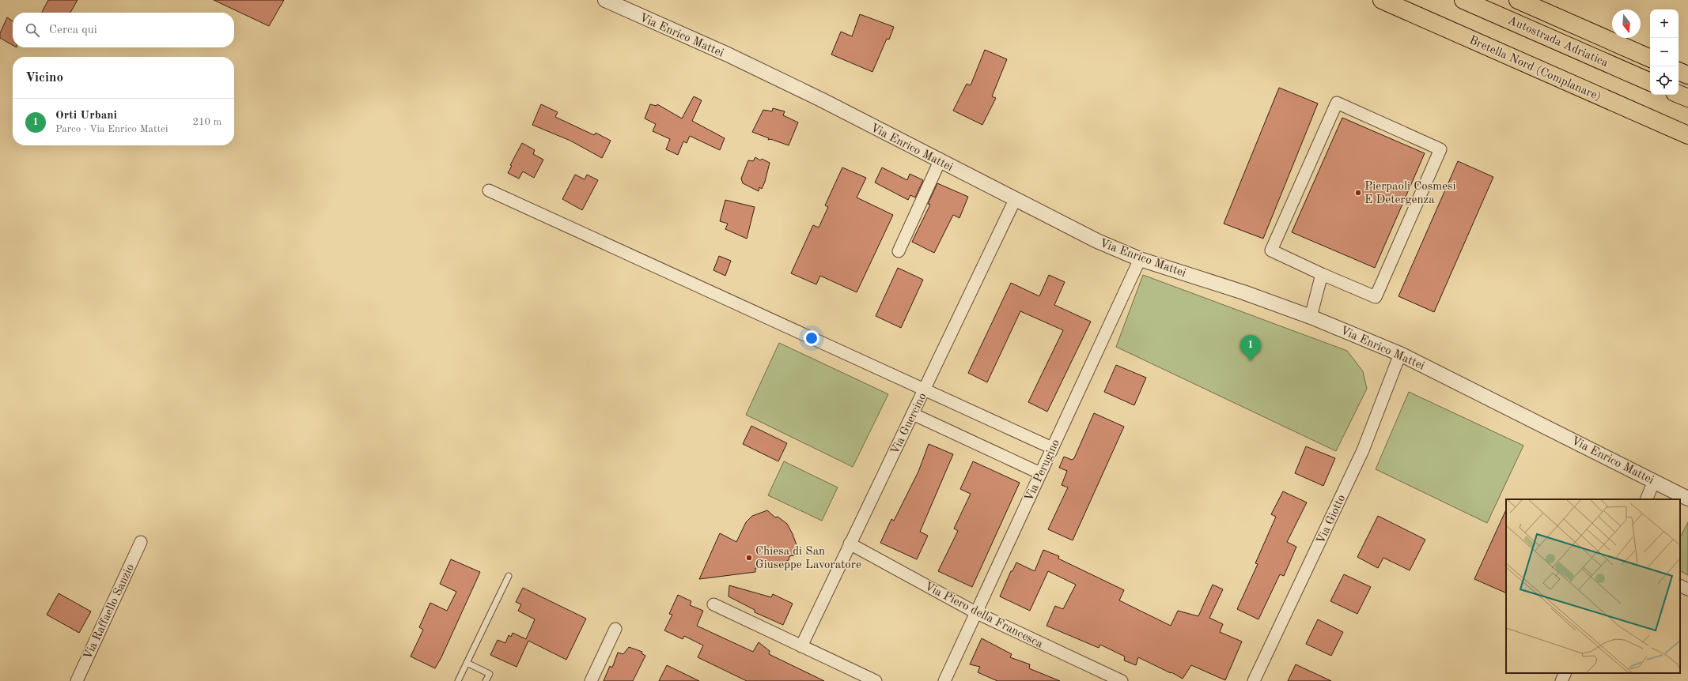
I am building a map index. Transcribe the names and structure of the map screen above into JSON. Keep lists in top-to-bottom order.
{
  "streets": {
    "main road": ["Autostrada Adriatica", "Bretella Nord (Complanare)"],
    "street": [
      "Via Enrico Mattei",
      "Via Guercino",
      "Via Perugino",
      "Via Giotto",
      "Via Raffaello Sanzio",
      "Via Piero della Francesca"
    ]
  },
  "crossings": [
    ["Via Enrico Mattei", "Via Guercino"],
    ["Via Enrico Mattei", "Via Perugino"],
    ["Via Enrico Mattei", "Via Giotto"],
    ["Via Guercino", "Via Piero della Francesca"],
    ["Via Perugino", "Via Piero della Francesca"]
  ],
  "places": ["Pierpaoli Cosmesi E Detergenza", "Chiesa di San Giuseppe Lavoratore"],
  "north": "bottom",
  "page": {
    "map_buttons": ["+", "−"],
    "search": "Cerca qui",
    "heading": "Vicino",
    "list": [
      {
        "mark": "1",
        "name": "Orti Urbani",
        "note": "Parco · Via Enrico Mattei",
        "value": "210 m"
      }
    ],
    "pins": "1"
  }
}
